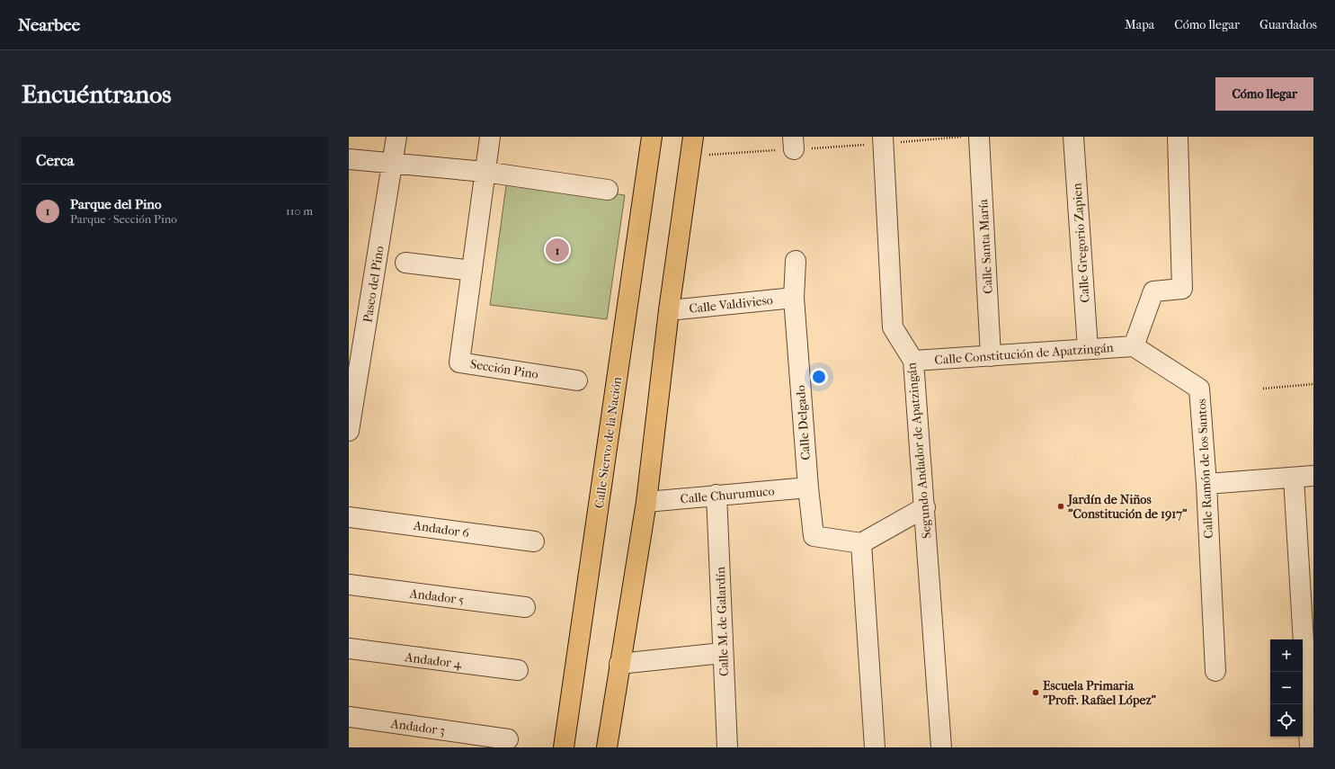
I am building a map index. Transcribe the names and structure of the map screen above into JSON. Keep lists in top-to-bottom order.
{
  "streets": {
    "main road": ["Calle Siervo de la Nación"],
    "street": [
      "Calle Gregorio Zapien",
      "Calle Santa María",
      "Paseo del Pino",
      "Calle Valdivieso",
      "Calle Constitución de Apatzingán",
      "Sección Pino",
      "Calle Delgado",
      "Segundo Andador de Apatzingán",
      "Calle Ramón de los Santos",
      "Calle Churumuco",
      "Andador 6",
      "Andador 5",
      "Calle M. de Galardín",
      "Andador 4",
      "Andador 3"
    ]
  },
  "crossings": [
    ["Calle Gregorio Zapien", "Calle Constitución de Apatzingán"],
    ["Calle Santa María", "Calle Constitución de Apatzingán"],
    ["Calle Valdivieso", "Calle Delgado"],
    ["Calle Constitución de Apatzingán", "Segundo Andador de Apatzingán"],
    ["Calle Constitución de Apatzingán", "Calle Ramón de los Santos"],
    ["Calle Delgado", "Calle Churumuco"],
    ["Calle Churumuco", "Calle M. de Galardín"]
  ],
  "places": ["Jardín de Niños \"Constitución de 1917\"", "Escuela Primaria \"Profr. Rafael López\""],
  "page": {
    "header": "Nearbee",
    "nav": ["Mapa", "Cómo llegar", "Guardados"],
    "buttons": "Cómo llegar",
    "title": "Encuéntranos",
    "heading": "Cerca",
    "list": [
      {
        "mark": "1",
        "name": "Parque del Pino",
        "note": "Parque · Sección Pino",
        "value": "110 m"
      }
    ],
    "pins": "1",
    "map_buttons": ["+", "−"]
  }
}
